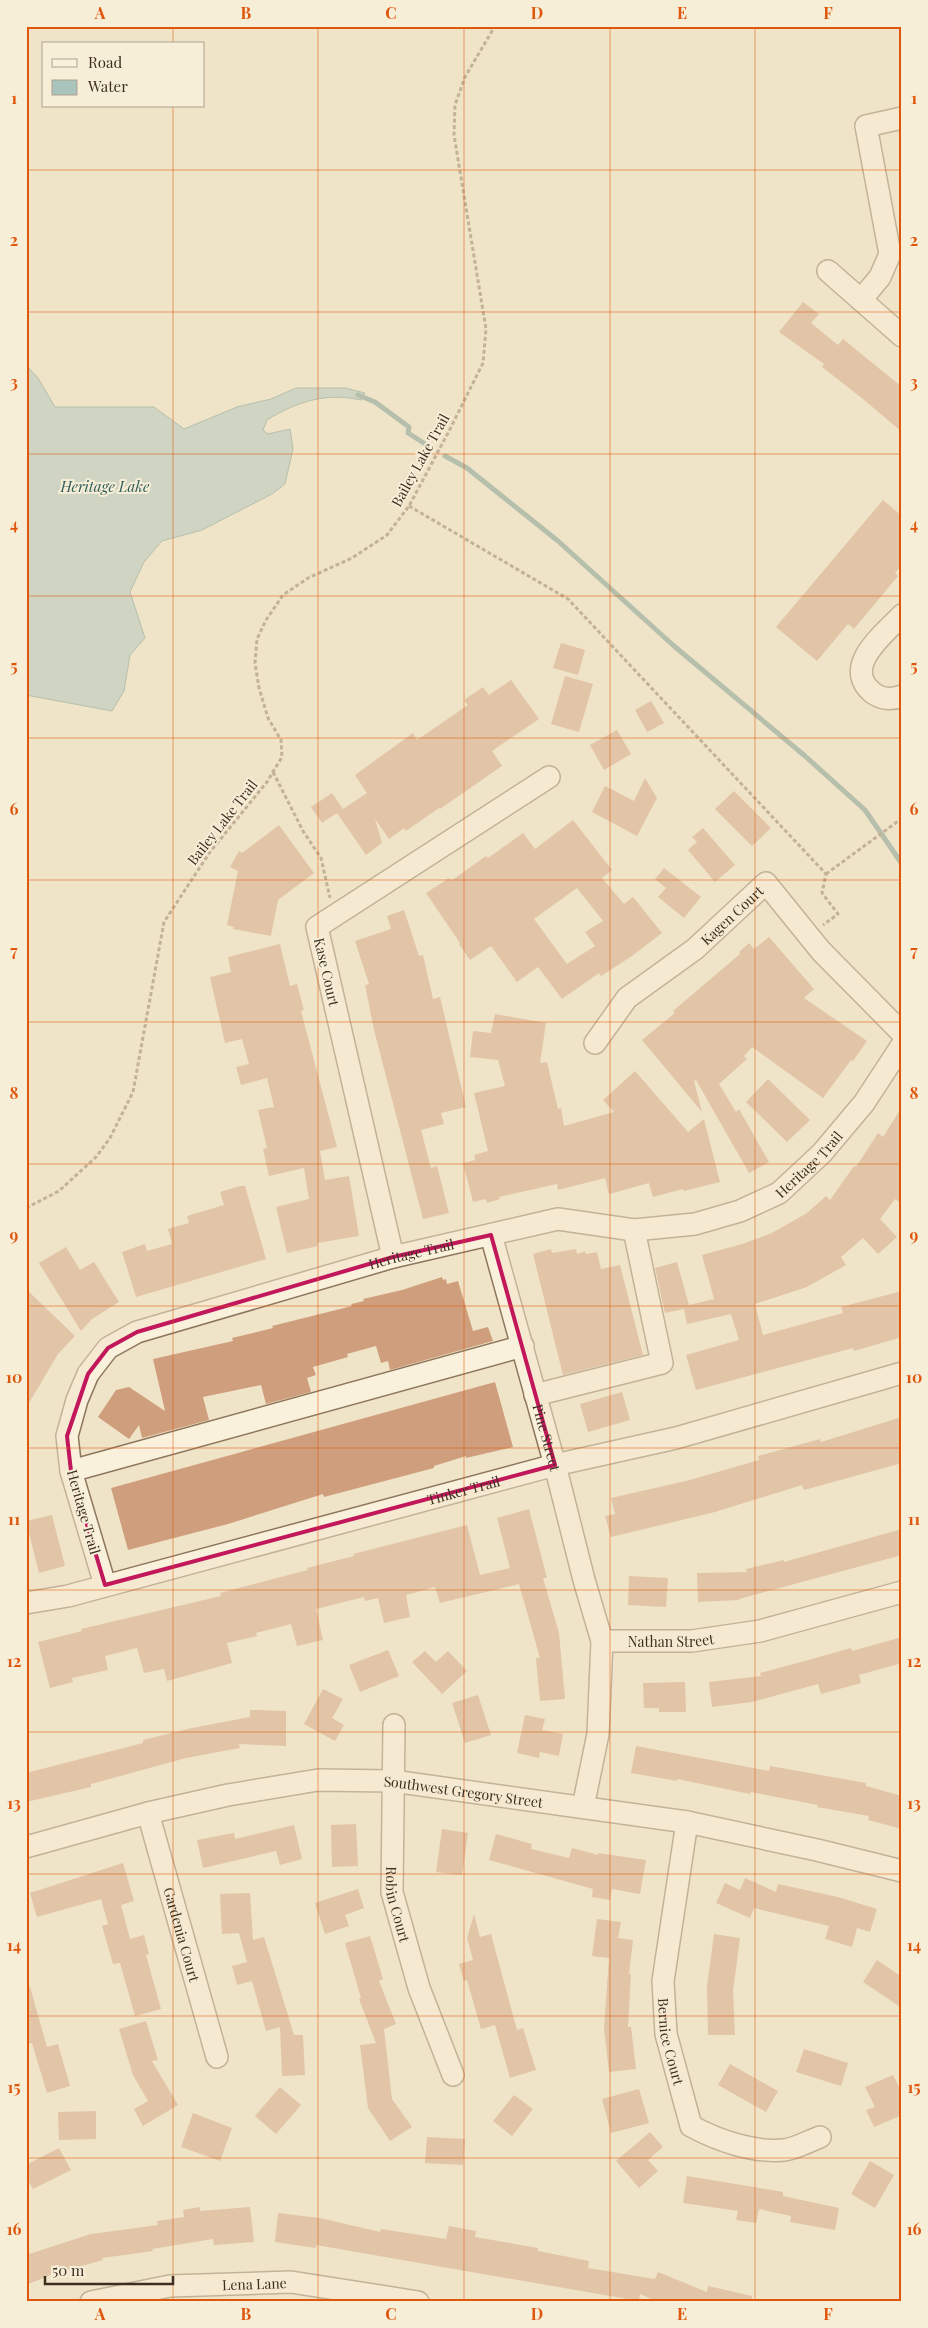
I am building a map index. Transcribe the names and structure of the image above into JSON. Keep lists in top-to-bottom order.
{
  "streets": {
    "street": [
      "Kagen Court",
      "Kase Court",
      "Heritage Trail",
      "Pine Street",
      "Tinker Trail",
      "Nathan Street",
      "Southwest Gregory Street",
      "Robin Court",
      "Gardenia Court",
      "Bernice Court",
      "Lena Lane"
    ],
    "path": ["Bailey Lake Trail"]
  },
  "crossings": [
    ["Kase Court", "Heritage Trail"],
    ["Heritage Trail", "Pine Street"],
    ["Heritage Trail", "Tinker Trail"],
    ["Pine Street", "Tinker Trail"],
    ["Pine Street", "Nathan Street"],
    ["Southwest Gregory Street", "Robin Court"],
    ["Southwest Gregory Street", "Gardenia Court"],
    ["Southwest Gregory Street", "Bernice Court"]
  ],
  "water": ["Heritage Lake"],
  "legend": ["Road", "Water"],
  "scale_bar": "50 m",
  "grid": {
    "columns": [
      "A",
      "B",
      "C",
      "D",
      "E",
      "F"
    ],
    "rows": [
      "1",
      "2",
      "3",
      "4",
      "5",
      "6",
      "7",
      "8",
      "9",
      "10",
      "11",
      "12",
      "13",
      "14",
      "15",
      "16"
    ]
  }
}
